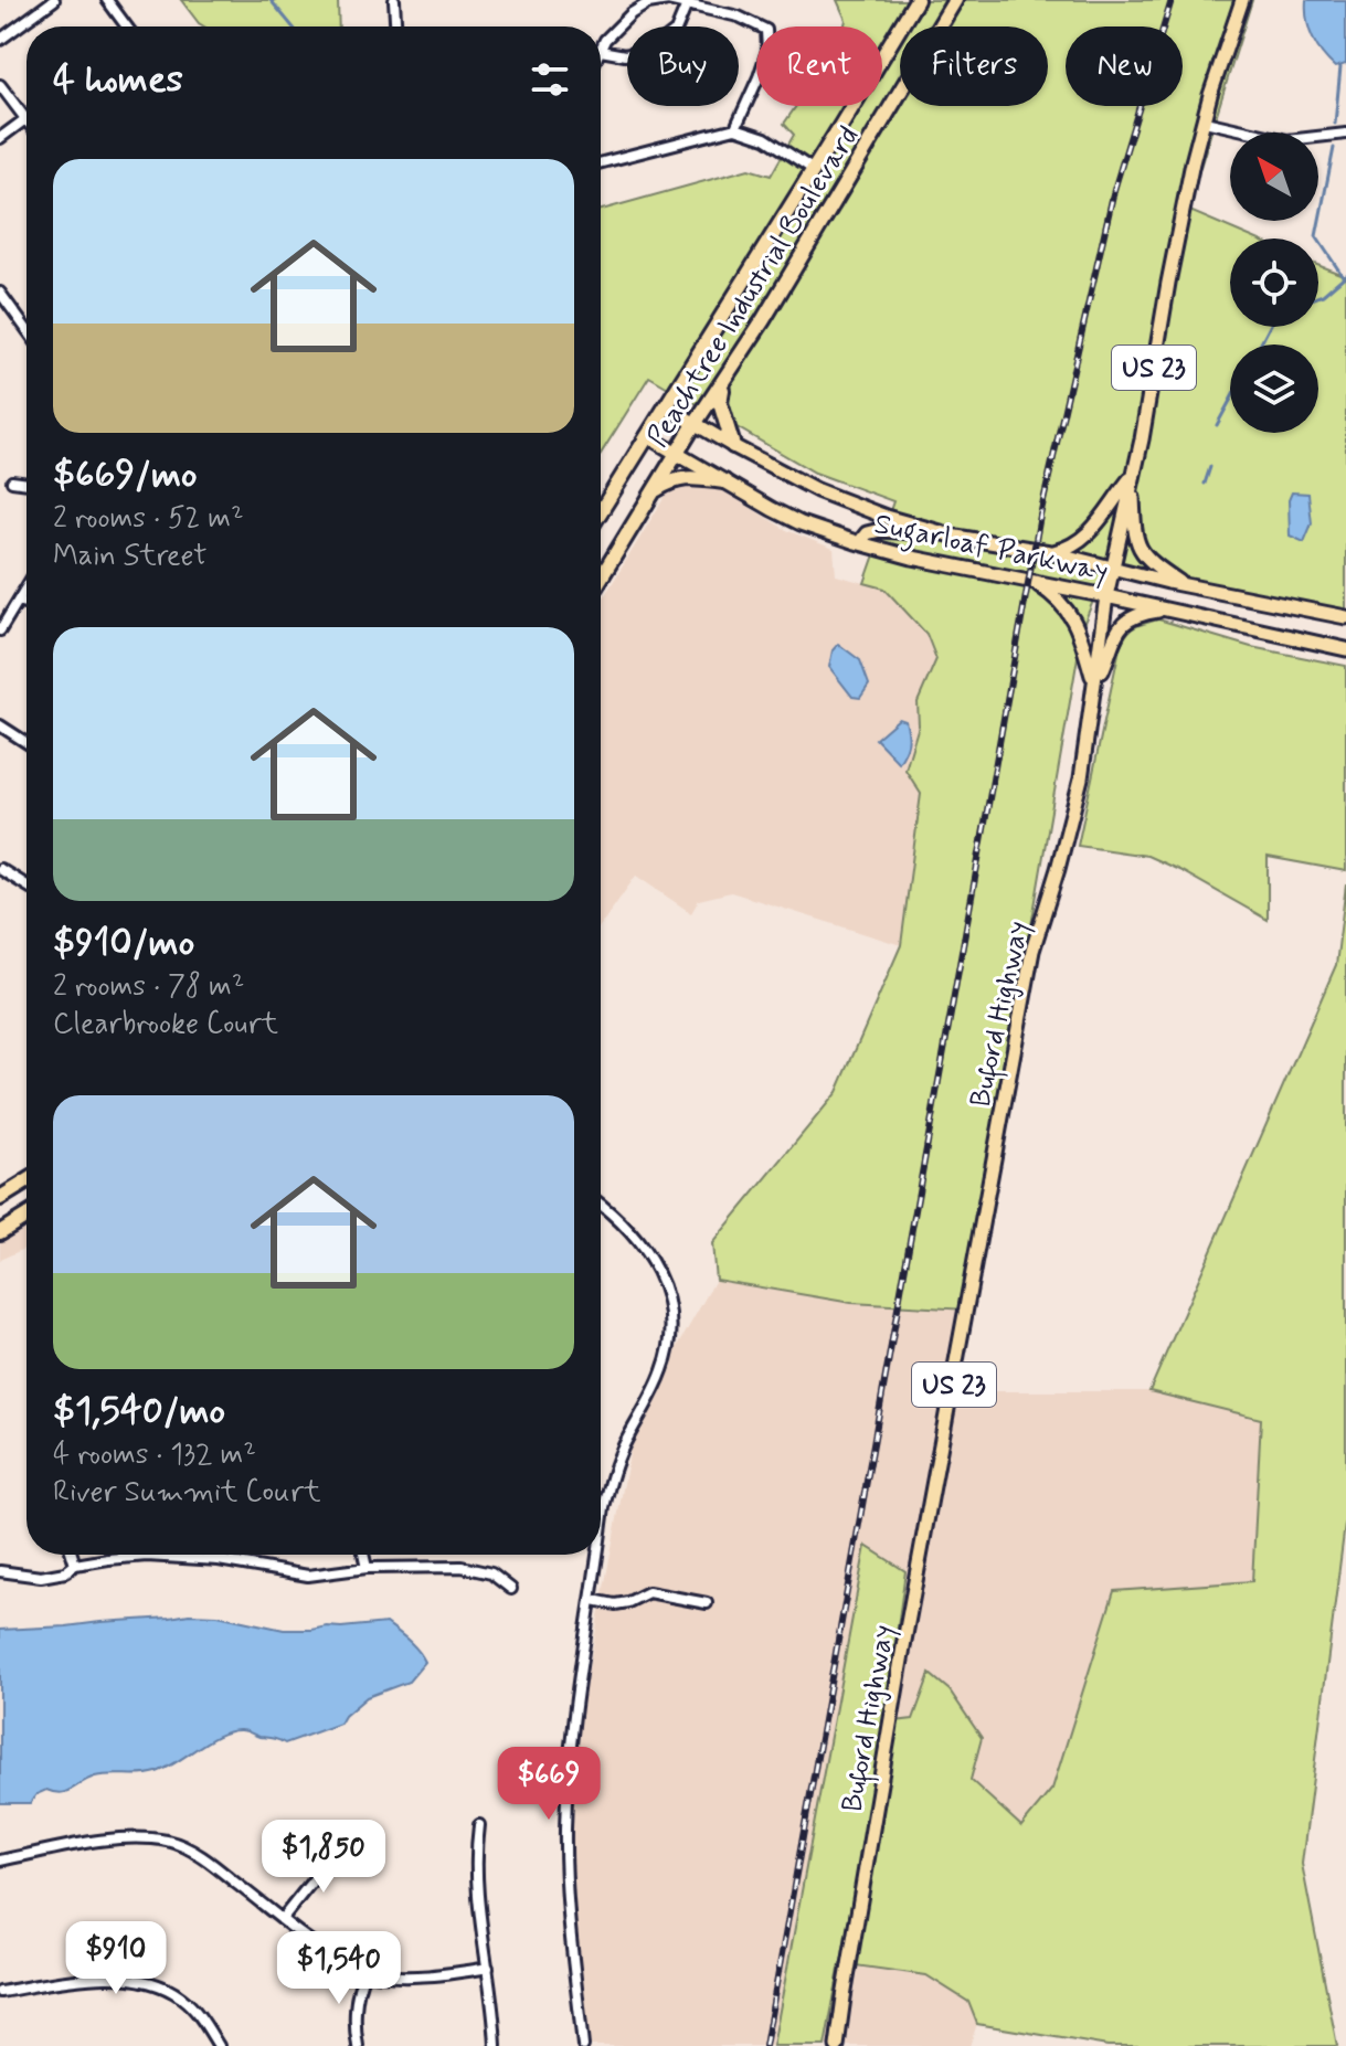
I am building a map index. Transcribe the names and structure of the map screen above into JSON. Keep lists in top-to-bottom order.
{
  "streets": {
    "highway": ["Peachtree Industrial Boulevard"],
    "main road": ["US 23", "Sugarloaf Parkway", "Buford Highway"]
  },
  "crossings": [
    ["Peachtree Industrial Boulevard", "Sugarloaf Parkway"],
    ["Sugarloaf Parkway", "Buford Highway"]
  ],
  "north": "top left",
  "page": {
    "chip": [
      "Buy",
      "Rent",
      "Filters",
      "New"
    ],
    "heading": "4 homes",
    "list": [
      {
        "name": "$669/mo",
        "note": "2 rooms · 52 m² · Main Street"
      },
      {
        "name": "$910/mo",
        "note": "2 rooms · 78 m² · Clearbrooke Court"
      },
      {
        "name": "$1,540/mo",
        "note": "4 rooms · 132 m² · River Summit Court"
      }
    ],
    "price": [
      "$669",
      "$1,850",
      "$910",
      "$1,540"
    ]
  }
}
